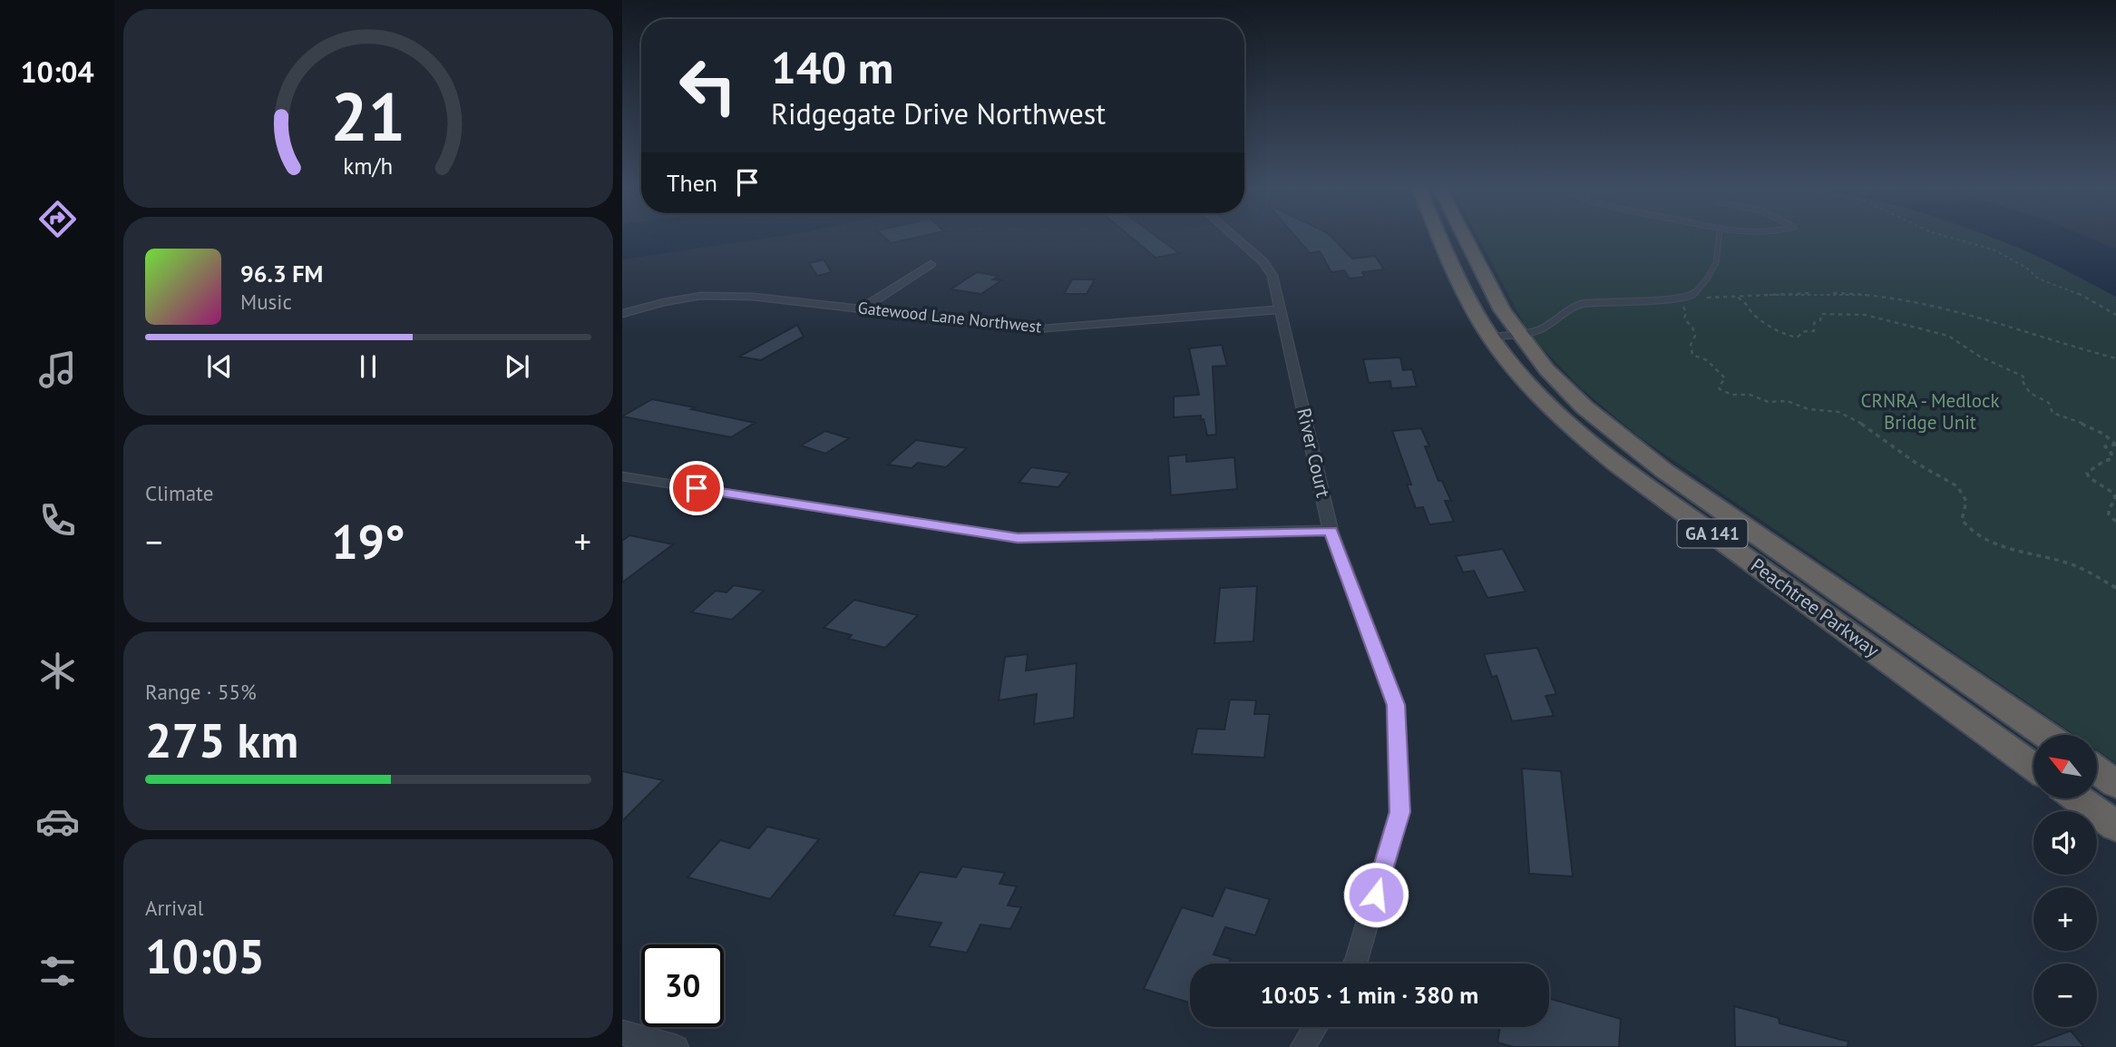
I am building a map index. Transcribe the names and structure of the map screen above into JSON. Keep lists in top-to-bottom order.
{
  "streets": {
    "highway": ["GA 141", "Peachtree Parkway"],
    "street": ["Gatewood Lane Northwest", "River Court"]
  },
  "crossings": [
    ["Gatewood Lane Northwest", "River Court"]
  ],
  "parks": ["CRNRA - Medlock Bridge Unit"],
  "north": "top left",
  "page": {
    "tabs": "10:04",
    "turn": ["140 m", "Ridgegate Drive Northwest"],
    "then": "Then",
    "song": ["96.3 FM", "Music"],
    "tile": [
      "Climate",
      ["Range · 55%", "275 km"],
      ["Arrival", "10:05"]
    ],
    "heat": ["−", "19°", "+"],
    "map_buttons": ["+", "−"],
    "limit": "30",
    "trip": "10:05 · 1 min · 380 m",
    "gauge": ["21", "km/h"]
  }
}
